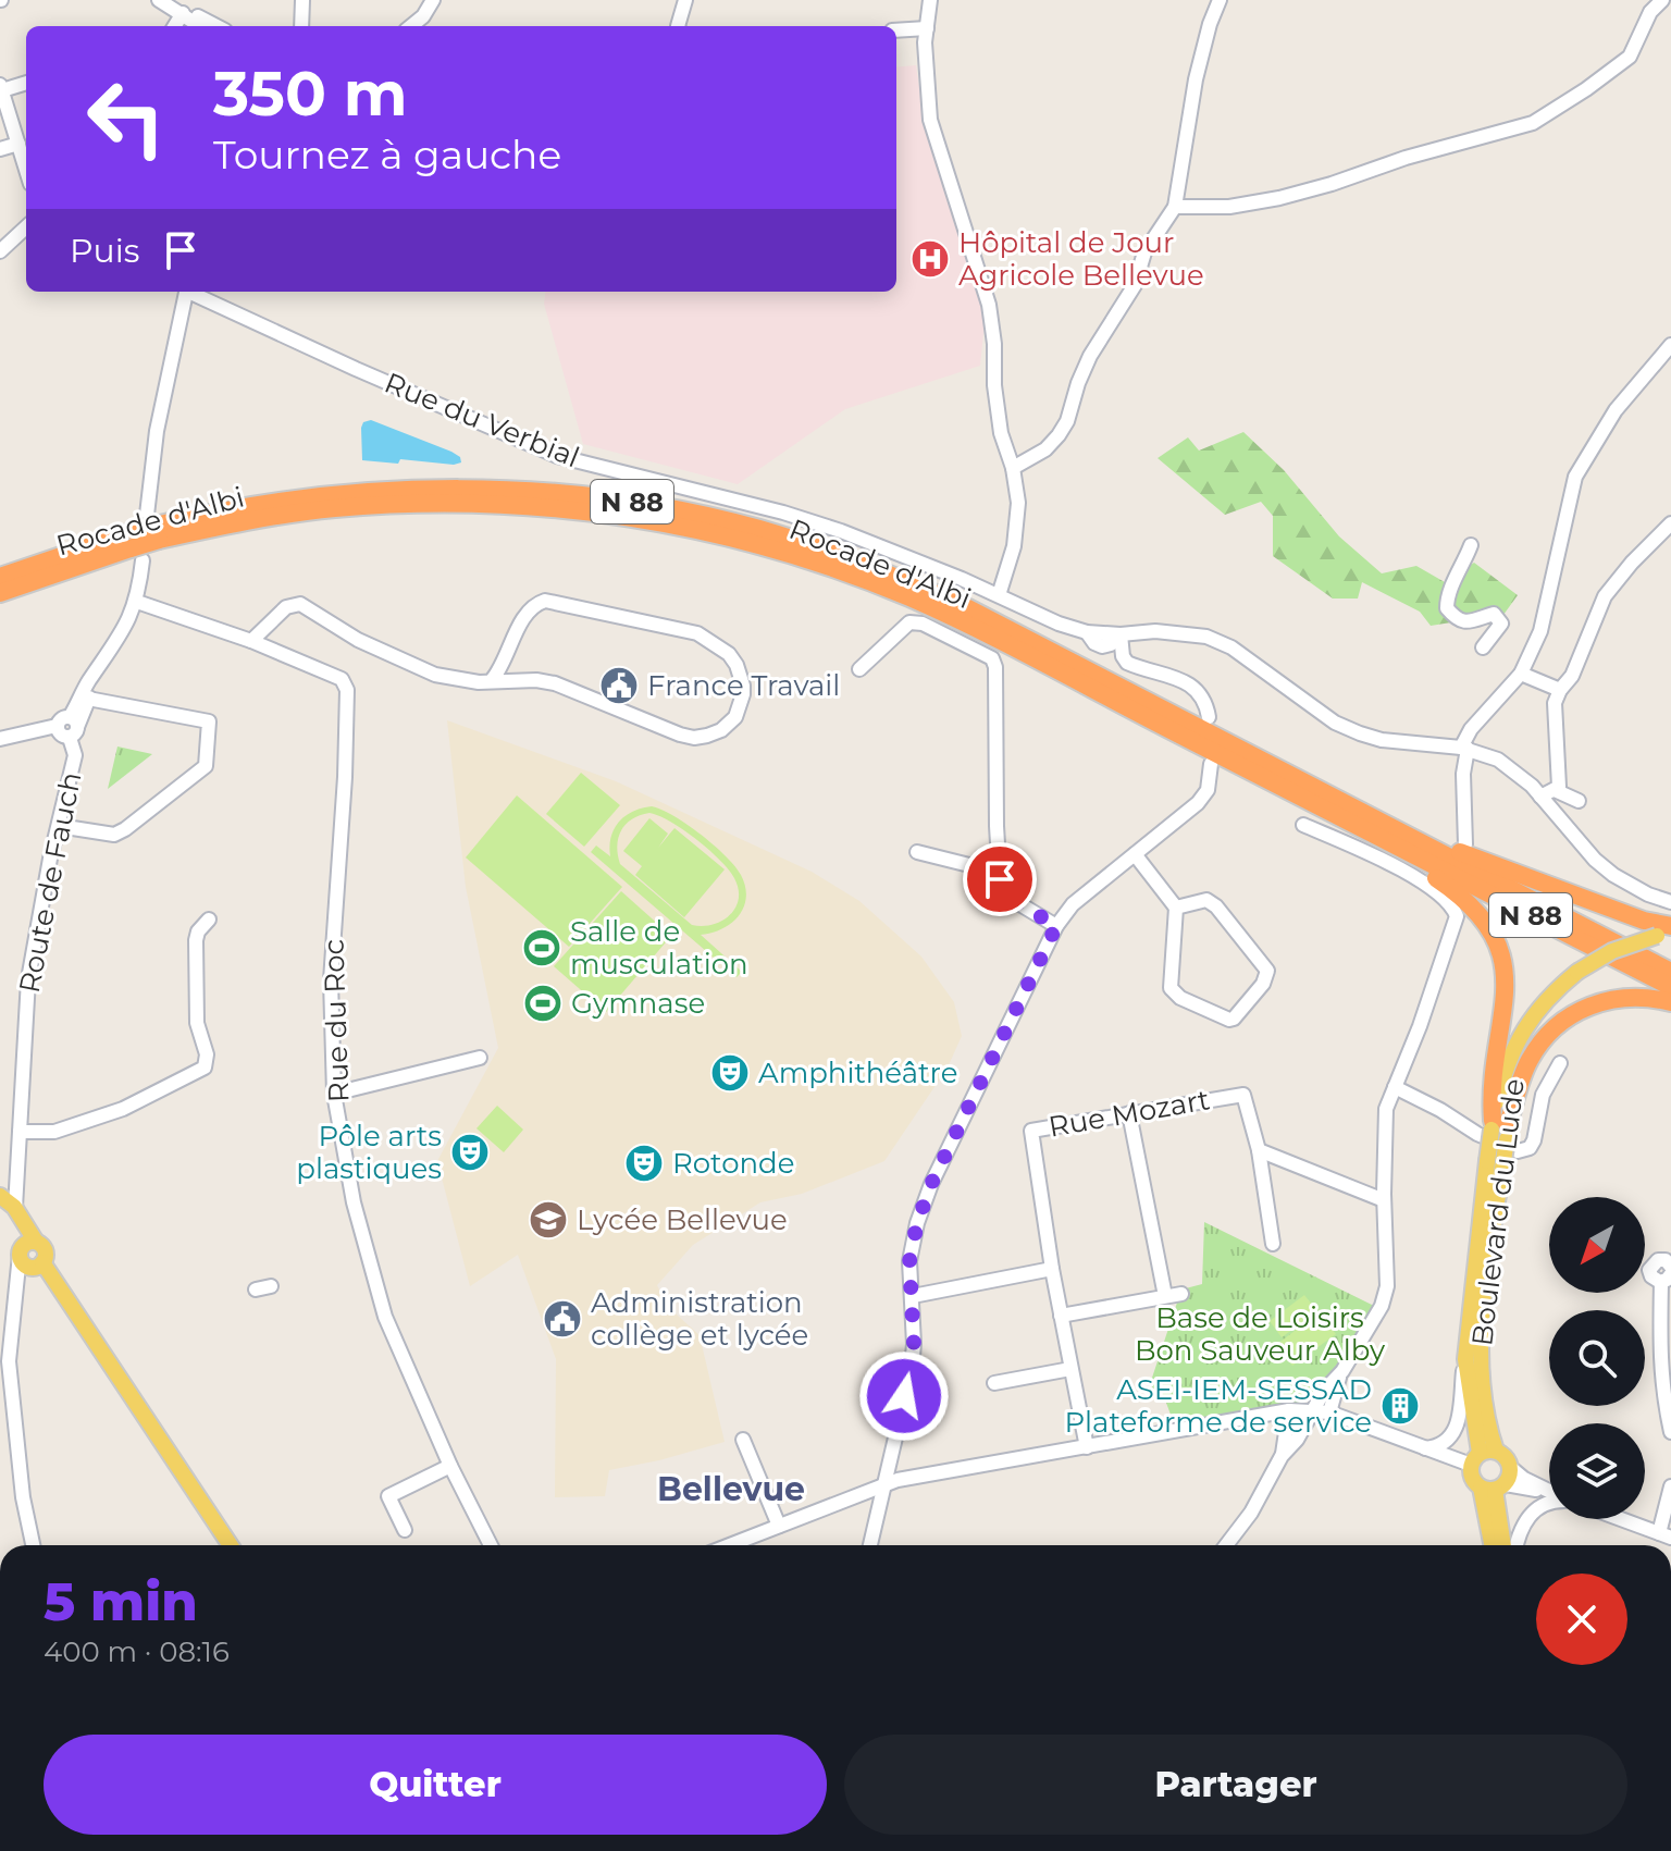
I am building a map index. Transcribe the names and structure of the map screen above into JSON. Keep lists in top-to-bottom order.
{
  "streets": {
    "highway": ["N 88", "Rocade d'Albi"],
    "main road": ["Boulevard du Lude"],
    "street": [
      "Rue du Verbial",
      "Route de Fauch",
      "Rue du Roc",
      "Rue Mozart"
    ]
  },
  "crossings": [
    ["Rocade d'Albi", "Route de Fauch"],
    ["Route de Fauch", "Rue du Roc"]
  ],
  "districts": ["Bellevue"],
  "parks": ["Base de Loisirs Bon Sauveur Alby"],
  "places": {
    "hospital": ["Hôpital de Jour Agricole Bellevue"],
    "public building": ["France Travail", "Administration collège et lycée"],
    "sports": ["Salle de musculation", "Gymnase"],
    "theatre": ["Amphithéâtre", "Pôle arts plastiques", "Rotonde"],
    "school or university": ["Lycée Bellevue"],
    "building": ["ASEI-IEM-SESSAD Plateforme de service"]
  },
  "north": "bottom left",
  "page": {
    "turn": ["350 m", "Tournez à gauche"],
    "then": "Puis",
    "heading": ["5 min", "400 m · 08:16"],
    "buttons": ["Quitter", "Partager"]
  }
}
